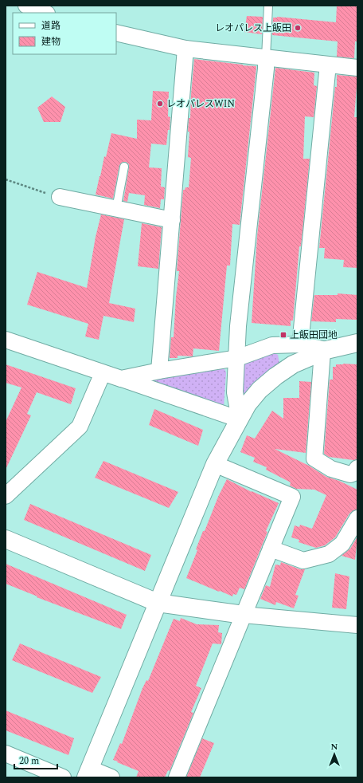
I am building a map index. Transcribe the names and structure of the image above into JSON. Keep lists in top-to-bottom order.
{
  "places": {
    "other": ["レオパレス上飯田", "レオパレスWIN"],
    "transit": ["上飯田団地"]
  },
  "legend": ["道路", "建物"],
  "scale_bar": "20 m",
  "north": "top"
}
